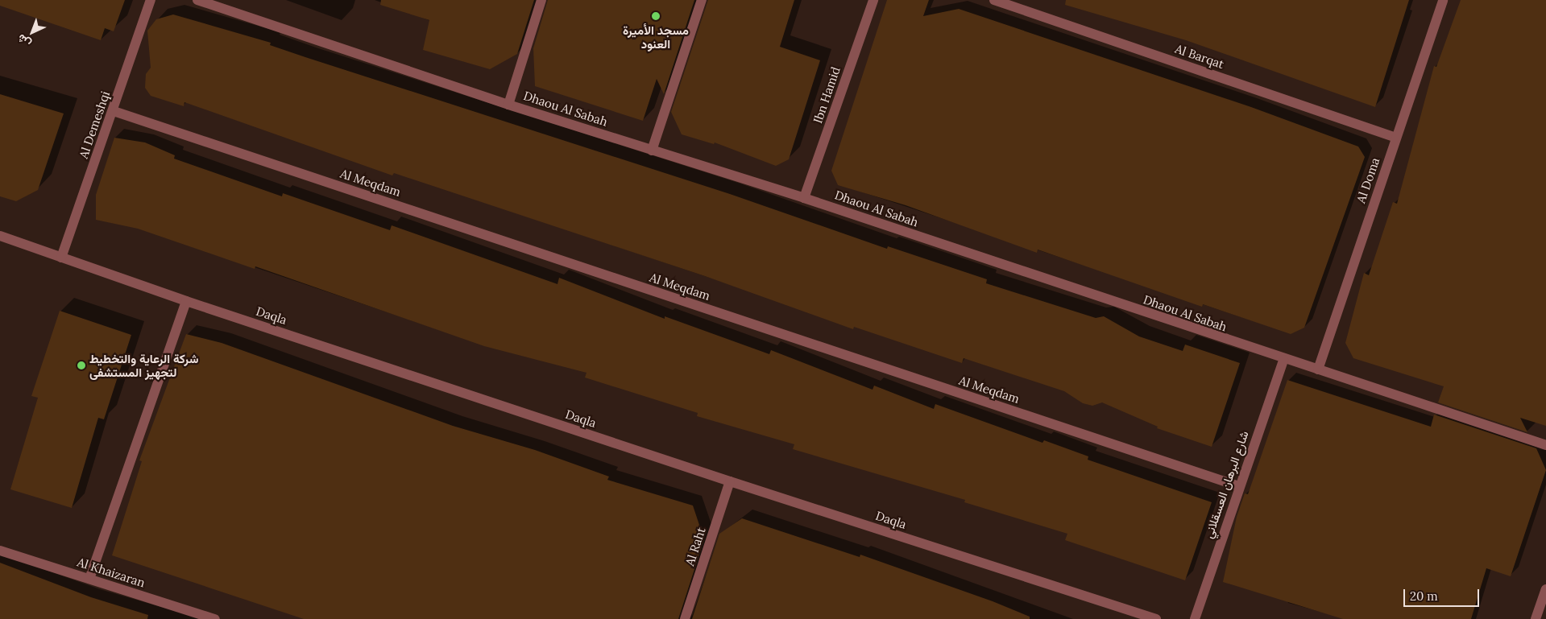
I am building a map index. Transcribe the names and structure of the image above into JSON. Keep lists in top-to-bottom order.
{
  "streets": {
    "street": [
      "Al Barqat",
      "Ibn Hamid",
      "Dhaou Al Sabah",
      "Al Demeshqi",
      "Al Doma",
      "Al Meqdam",
      "Daqla",
      "شارع البرهان العسقلاني",
      "Al Raht",
      "Al Khaizaran"
    ]
  },
  "crossings": [
    ["Al Barqat", "Al Doma"],
    ["Ibn Hamid", "Dhaou Al Sabah"],
    ["Dhaou Al Sabah", "Al Doma"],
    ["Dhaou Al Sabah", "شارع البرهان العسقلاني"],
    ["Al Demeshqi", "Al Meqdam"],
    ["Al Demeshqi", "Daqla"],
    ["Al Meqdam", "شارع البرهان العسقلاني"],
    ["Daqla", "Al Raht"]
  ],
  "places": ["مسجد الأميرة العنود", "شركة الرعاية والتخطيط لتجهيز المستشفى"],
  "scale_bar": "20 m",
  "north": "bottom left"
}
